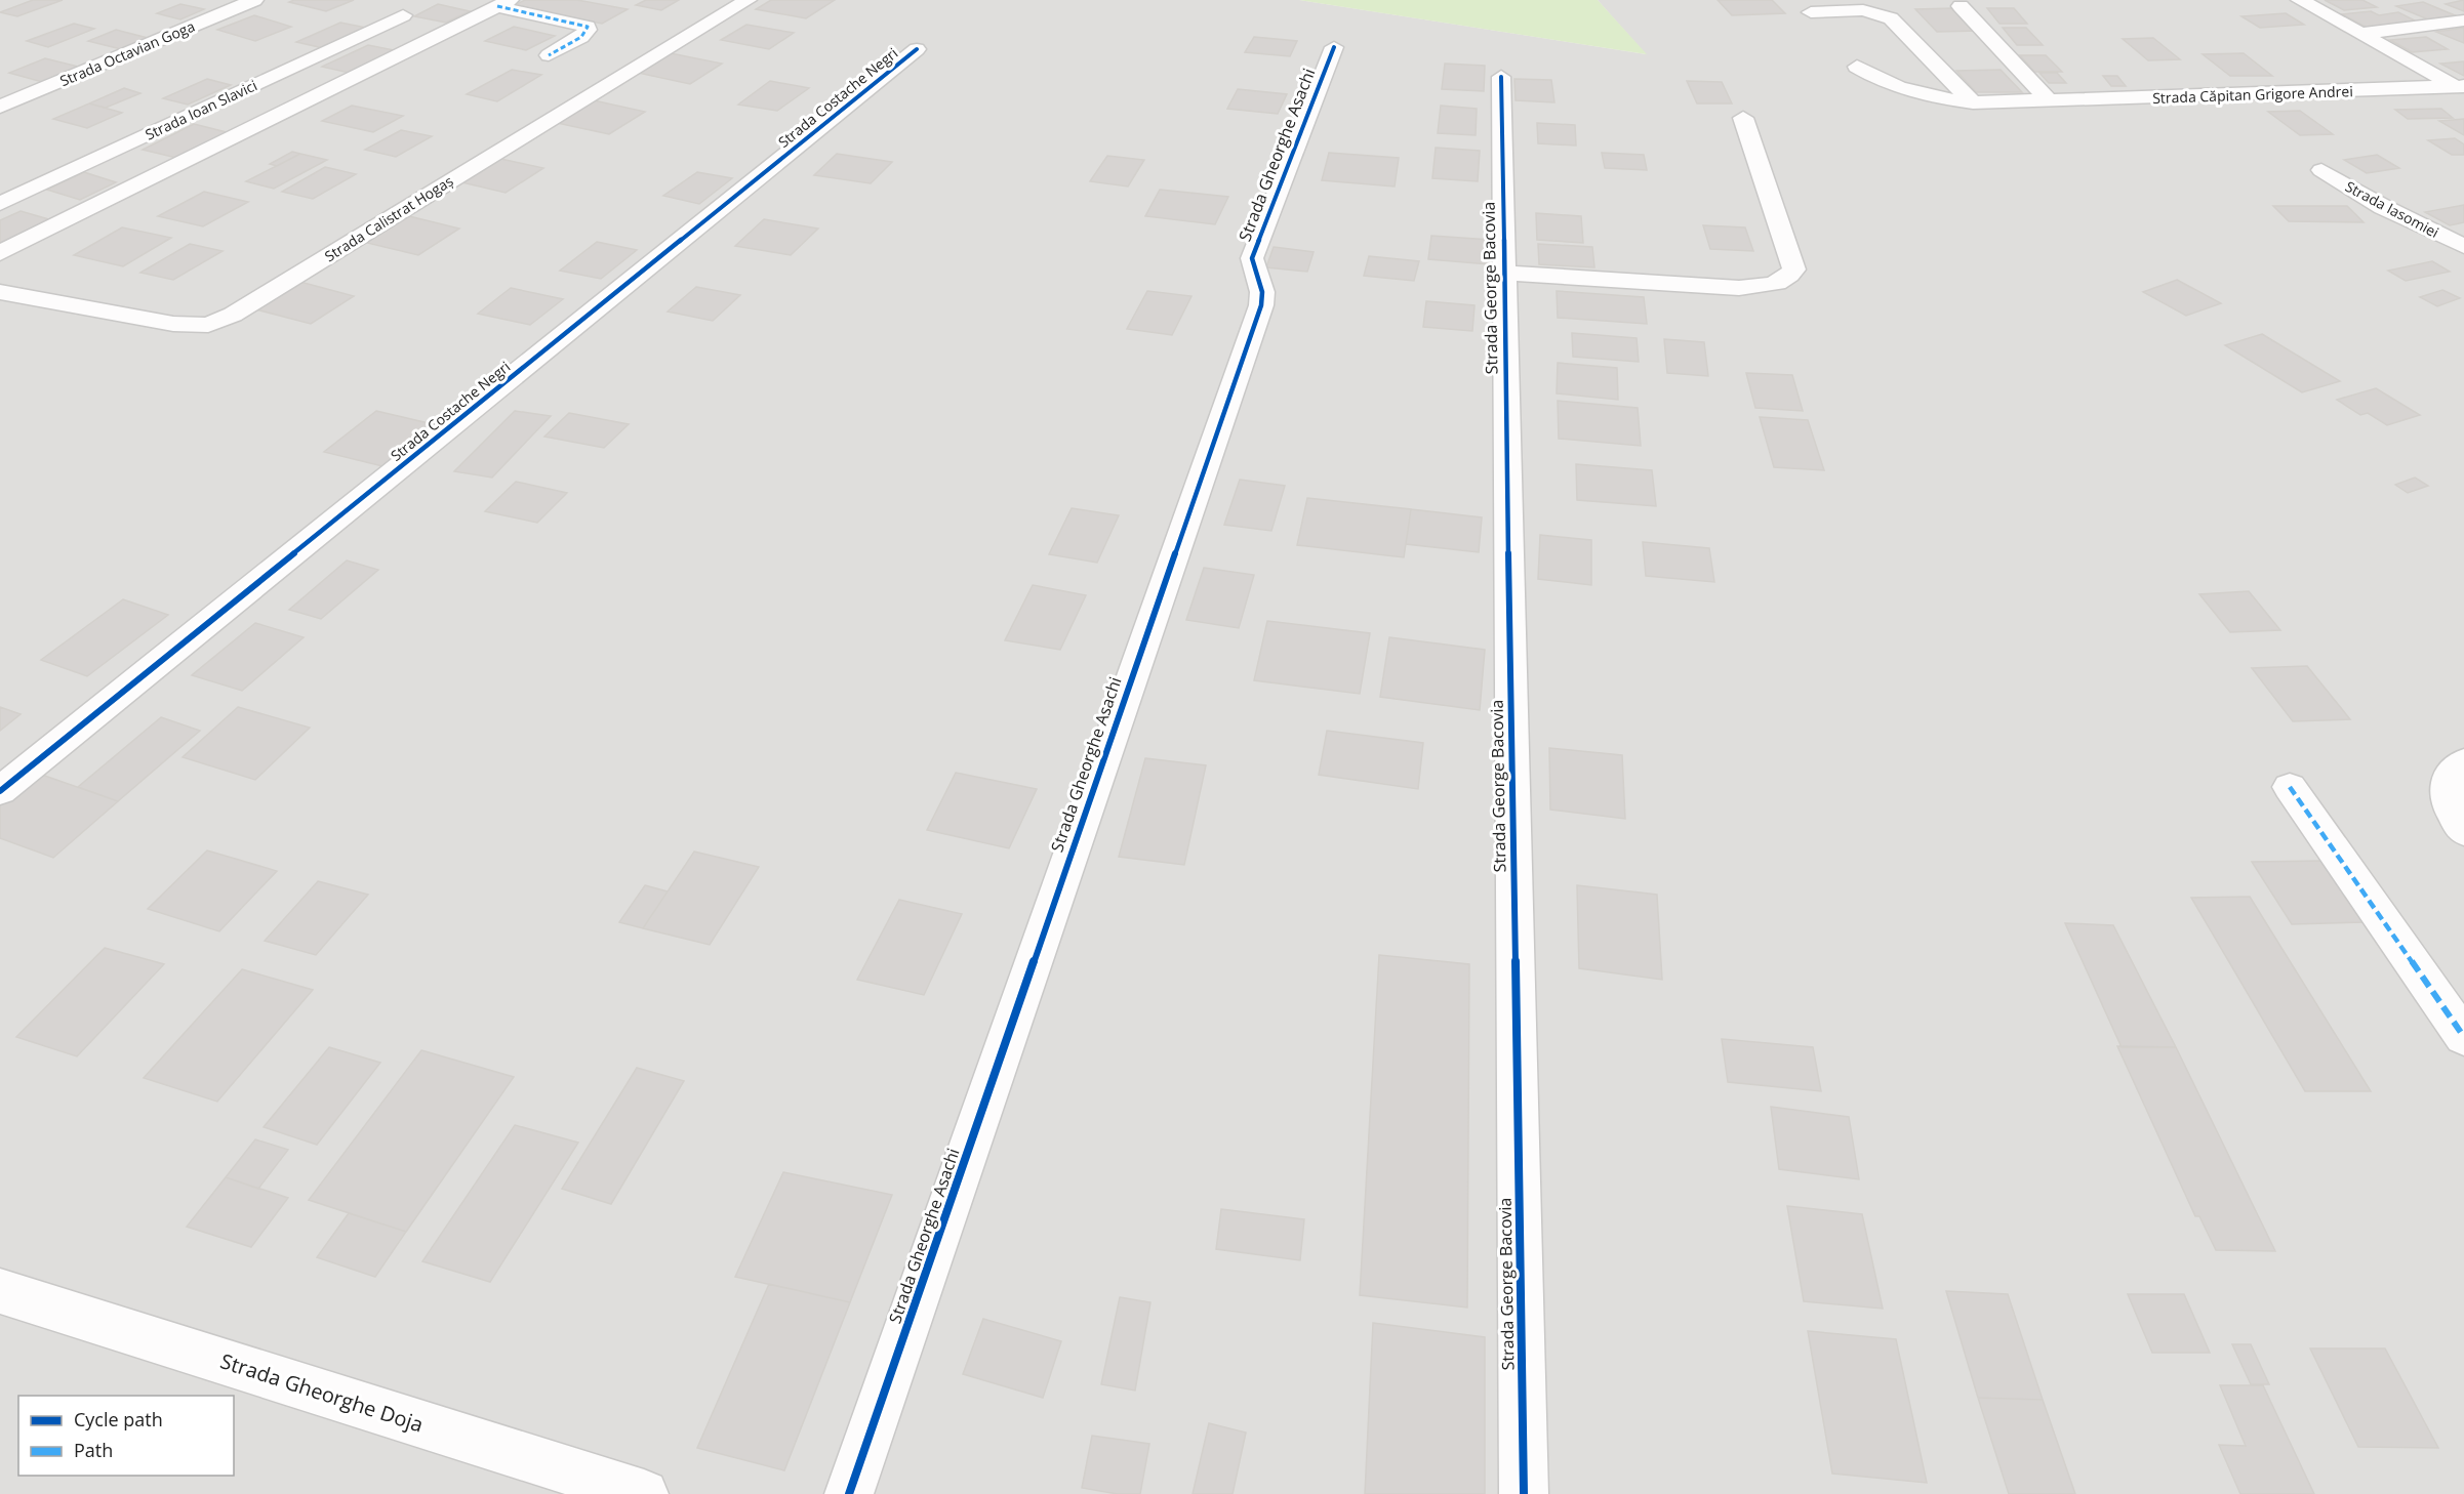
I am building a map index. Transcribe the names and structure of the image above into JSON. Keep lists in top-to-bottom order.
{
  "streets": {
    "street": [
      "Strada Octavian Goga",
      "Strada Căpitan Grigore Andrei",
      "Strada Costache Negri",
      "Strada Ioan Slavici",
      "Strada Gheorghe Asachi",
      "Strada Iasomiei",
      "Strada Calistrat Hogaș",
      "Strada George Bacovia",
      "Strada Gheorghe Doja"
    ]
  },
  "legend": ["Cycle path", "Path"]
}
